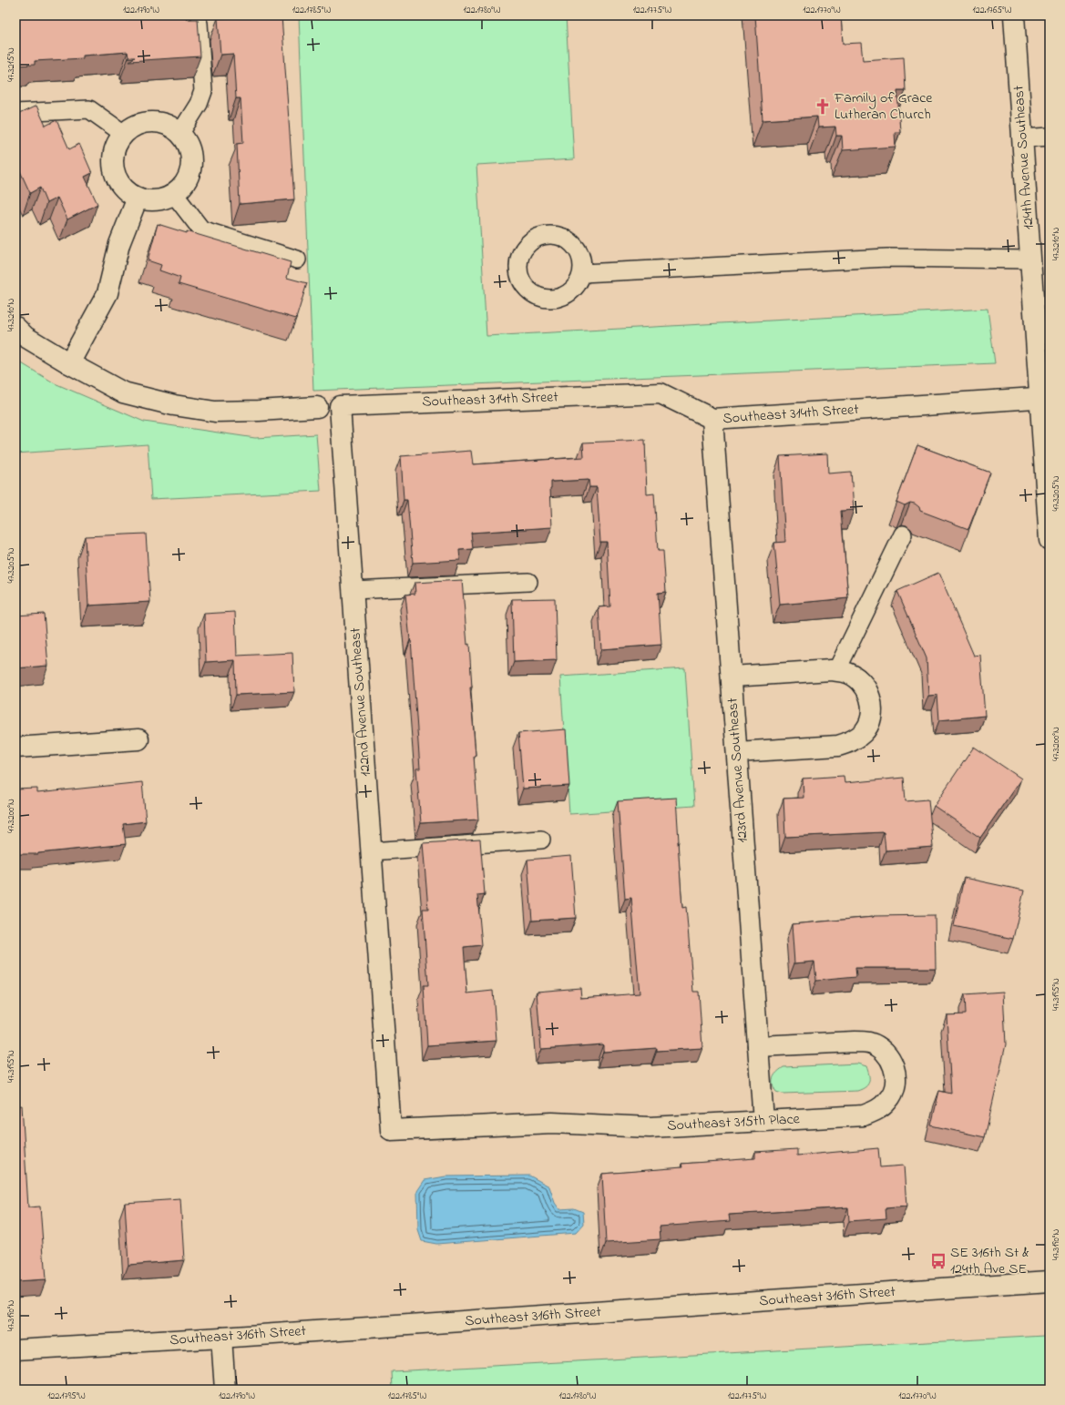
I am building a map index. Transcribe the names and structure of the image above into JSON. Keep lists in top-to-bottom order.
{
  "streets": {
    "street": [
      "124th Avenue Southeast",
      "Southeast 314th Street",
      "122nd Avenue Southeast",
      "123rd Avenue Southeast",
      "Southeast 315th Place",
      "Southeast 316th Street"
    ]
  },
  "crossings": [
    ["124th Avenue Southeast", "Southeast 314th Street"],
    ["Southeast 314th Street", "122nd Avenue Southeast"],
    ["Southeast 314th Street", "123rd Avenue Southeast"],
    ["122nd Avenue Southeast", "Southeast 315th Place"],
    ["123rd Avenue Southeast", "Southeast 315th Place"]
  ],
  "places": {
    "church": ["Family of Grace Lutheran Church"],
    "bus stop": ["SE 316th St & 124th Ave SE"]
  },
  "coordinates": [
    "122.1790°W",
    "122.1785°W",
    "122.1780°W",
    "122.1775°W",
    "122.1770°W",
    "122.1765°W",
    "47.3215°N",
    "47.3210°N",
    "47.3205°N",
    "47.3200°N",
    "47.3195°N",
    "47.3190°N",
    "122.1795°W"
  ]
}
